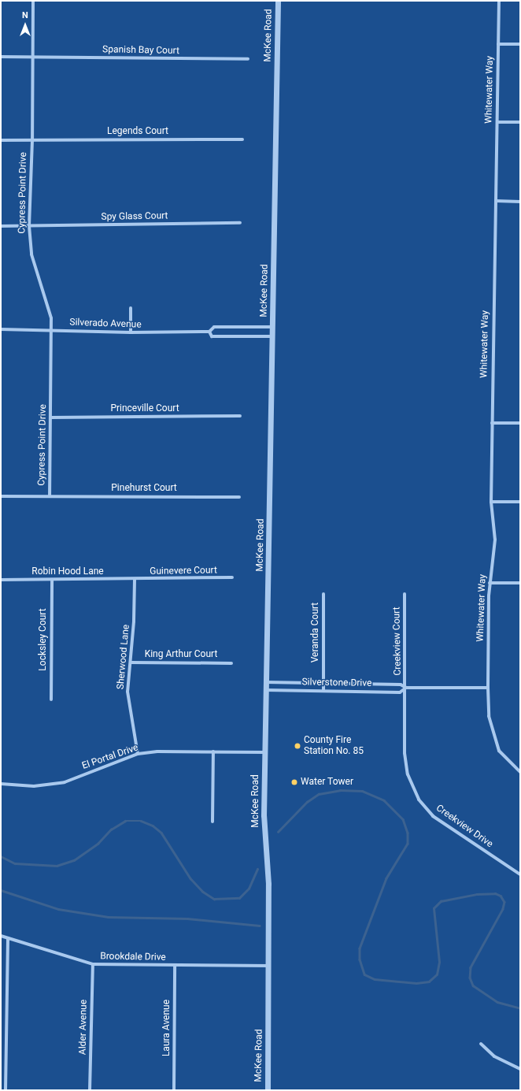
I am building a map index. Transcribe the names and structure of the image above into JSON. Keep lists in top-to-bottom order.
{
  "streets": {
    "street": [
      "McKee Road",
      "Spanish Bay Court",
      "Whitewater Way",
      "Legends Court",
      "Cypress Point Drive",
      "Spy Glass Court",
      "Silverado Avenue",
      "Princeville Court",
      "Pinehurst Court",
      "Guinevere Court",
      "Robin Hood Lane",
      "Veranda Court",
      "Locksley Court",
      "Creekview Court",
      "King Arthur Court",
      "Sherwood Lane",
      "Silverstone Drive",
      "El Portal Drive",
      "Creekview Drive",
      "Brookdale Drive",
      "Alder Avenue",
      "Laura Avenue"
    ]
  },
  "crossings": [
    ["McKee Road", "Silverado Avenue"],
    ["McKee Road", "Silverstone Drive"],
    ["McKee Road", "El Portal Drive"],
    ["McKee Road", "Brookdale Drive"],
    ["Spanish Bay Court", "Cypress Point Drive"],
    ["Whitewater Way", "Silverstone Drive"],
    ["Legends Court", "Cypress Point Drive"],
    ["Cypress Point Drive", "Spy Glass Court"],
    ["Cypress Point Drive", "Silverado Avenue"],
    ["Cypress Point Drive", "Princeville Court"],
    ["Cypress Point Drive", "Pinehurst Court"],
    ["Guinevere Court", "Robin Hood Lane"],
    ["Guinevere Court", "Sherwood Lane"],
    ["Robin Hood Lane", "Locksley Court"],
    ["Robin Hood Lane", "Sherwood Lane"],
    ["Veranda Court", "Silverstone Drive"],
    ["Creekview Court", "Silverstone Drive"],
    ["Creekview Court", "Creekview Drive"],
    ["King Arthur Court", "Sherwood Lane"],
    ["Sherwood Lane", "El Portal Drive"],
    ["Silverstone Drive", "Creekview Drive"],
    ["Brookdale Drive", "Alder Avenue"],
    ["Brookdale Drive", "Laura Avenue"]
  ],
  "places": ["County Fire Station No. 85", "Water Tower"],
  "north": "top"
}
